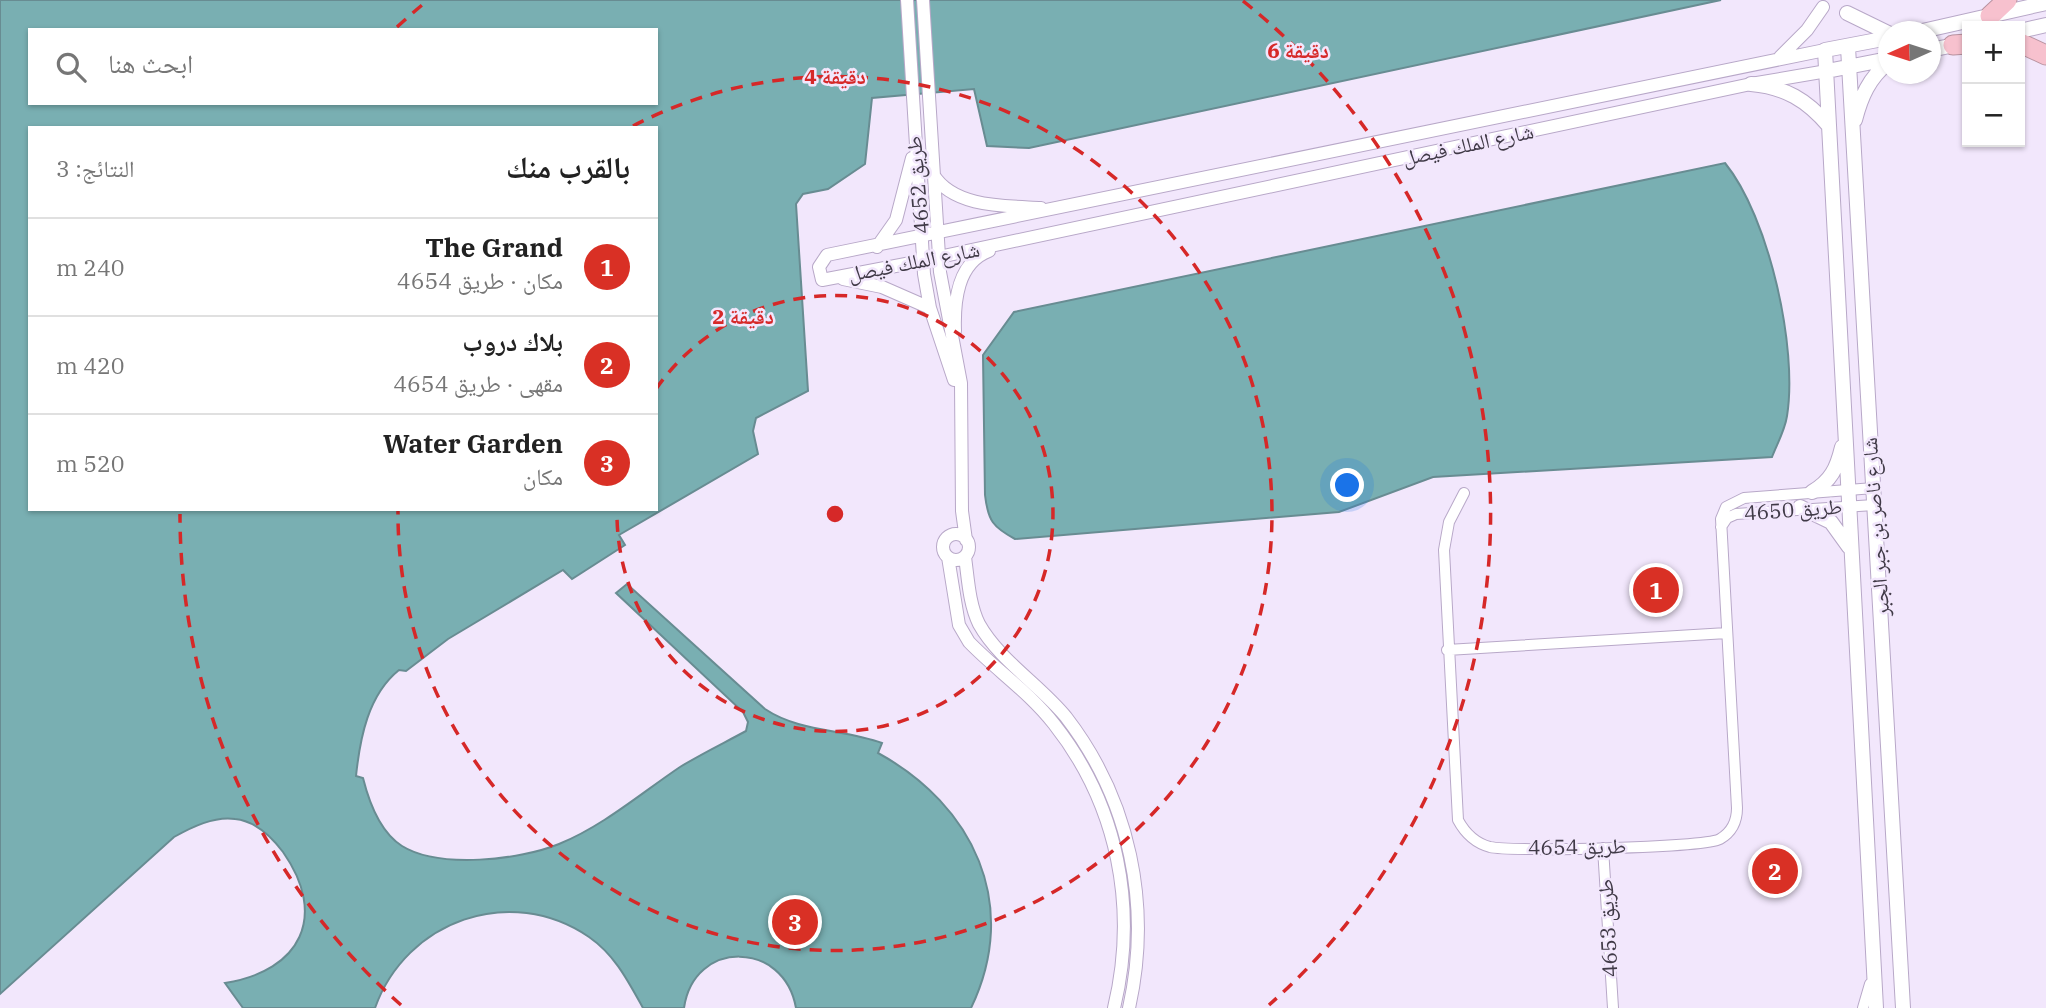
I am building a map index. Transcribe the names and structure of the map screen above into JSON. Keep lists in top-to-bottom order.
{
  "streets": {
    "main road": ["شارع الملك فيصل", "شارع ناصر بن جبر الجبر"],
    "street": [
      "طريق 4652",
      "طريق 4650",
      "طريق 4654",
      "طريق 4653"
    ]
  },
  "crossings": [
    ["شارع الملك فيصل", "طريق 4652"],
    ["شارع الملك فيصل", "شارع ناصر بن جبر الجبر"],
    ["طريق 4650", "شارع ناصر بن جبر الجبر"],
    ["طريق 4650", "طريق 4654"],
    ["طريق 4654", "طريق 4653"]
  ],
  "north": "left",
  "page": {
    "map_buttons": ["+", "−"],
    "search": "ابحث هنا",
    "heading": ["بالقرب منك", "النتائج: 3"],
    "list": [
      {
        "mark": "1",
        "name": "The Grand",
        "note": "مكان · طريق 4654",
        "value": "240 m"
      },
      {
        "mark": "2",
        "name": "بلاك دروب",
        "note": "مقهى · طريق 4654",
        "value": "420 m"
      },
      {
        "mark": "3",
        "name": "Water Garden",
        "note": "مكان",
        "value": "520 m"
      }
    ],
    "pins": ["1", "2", "3"]
  },
  "rings": ["6 دقيقة", "4 دقيقة", "2 دقيقة"]
}
